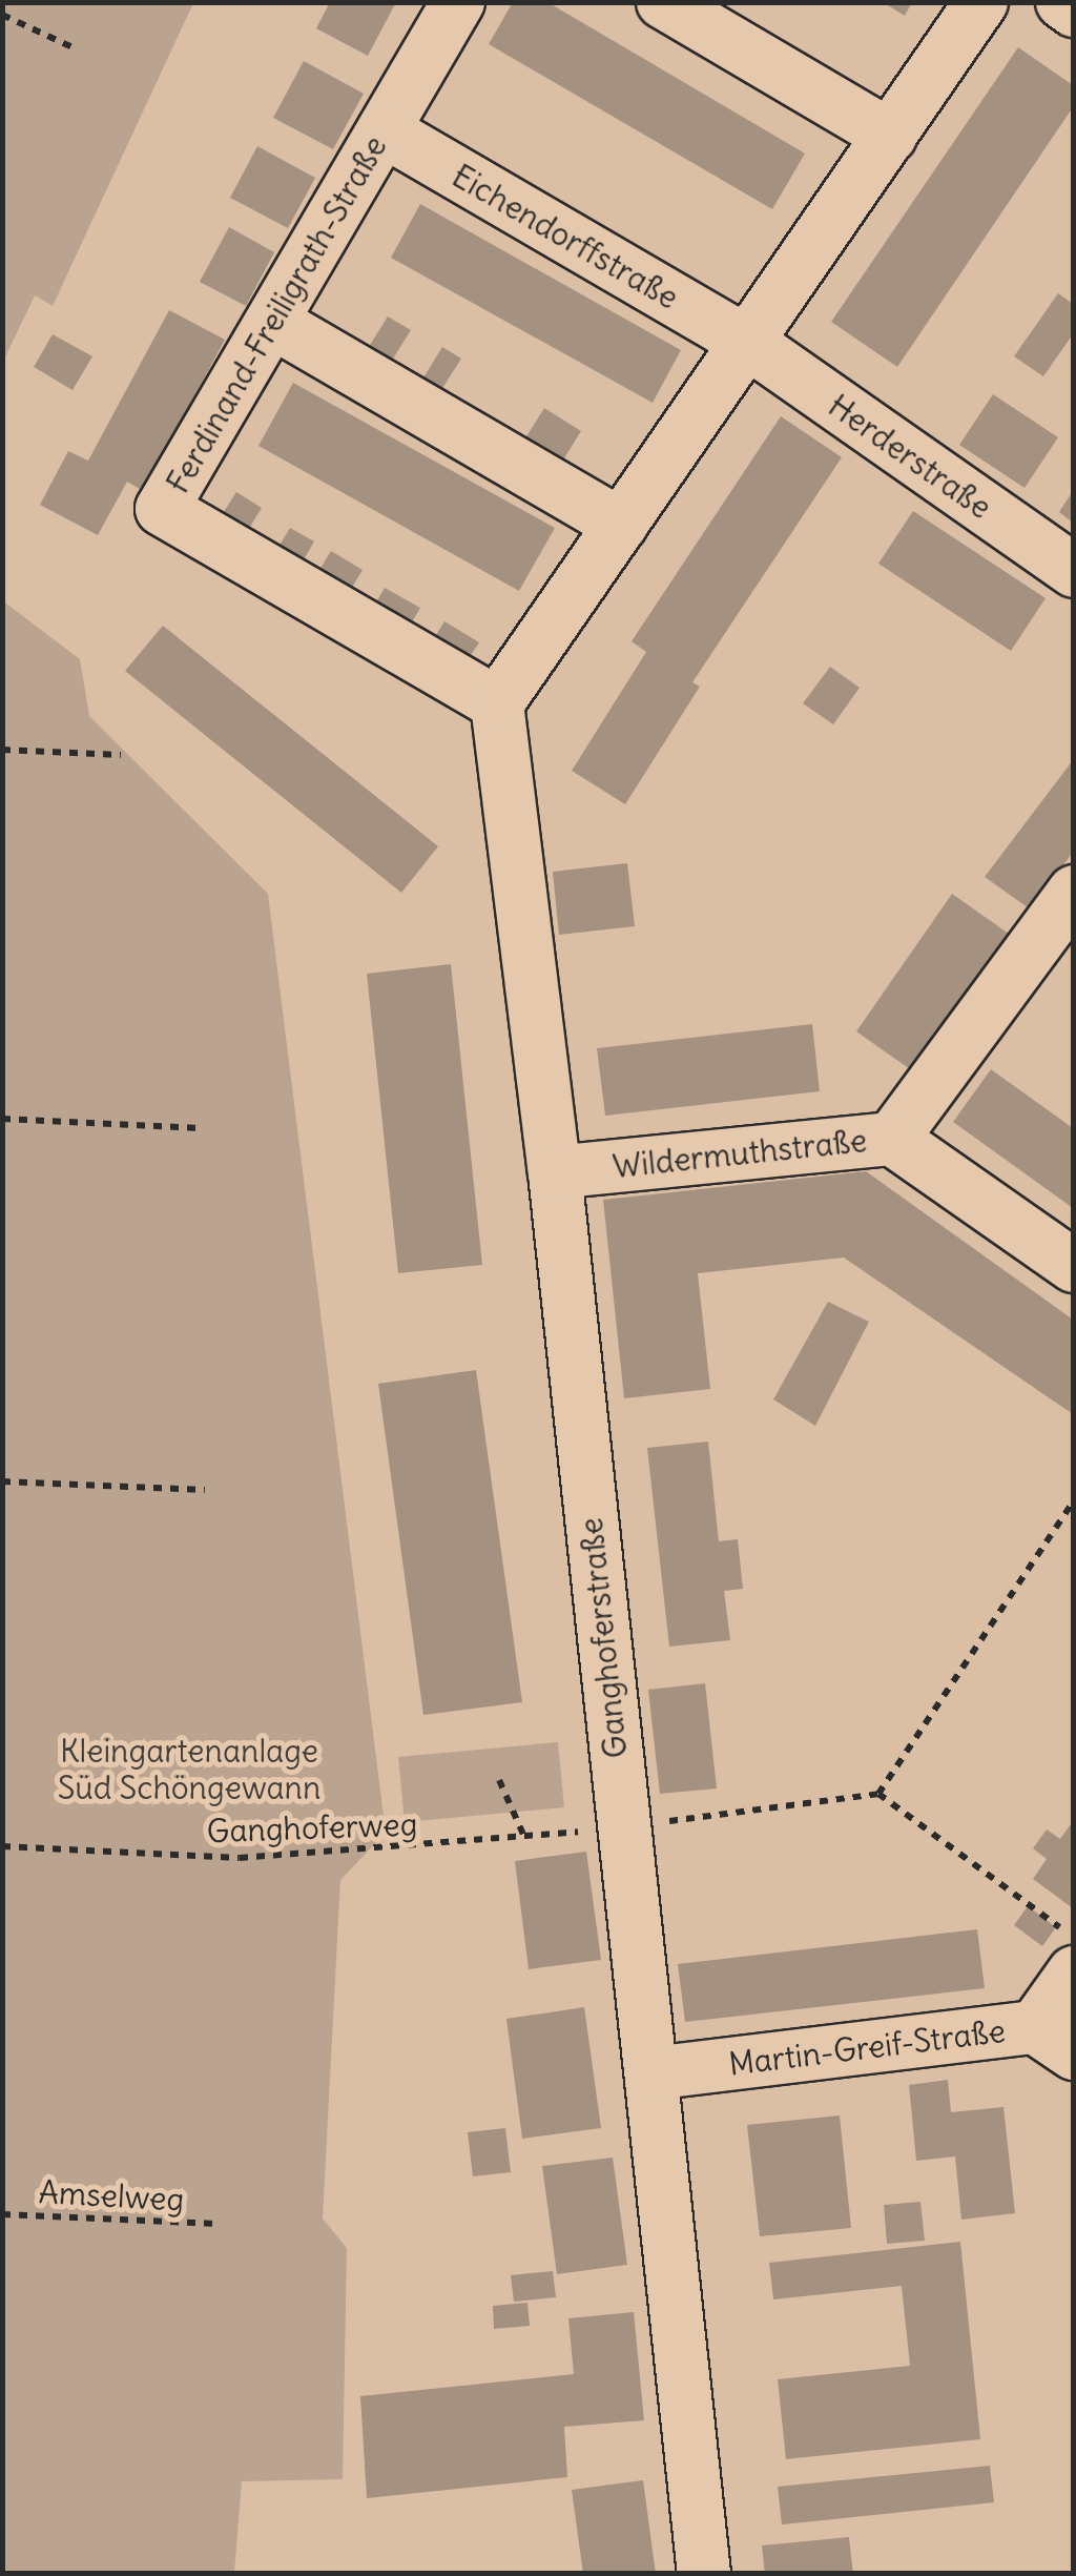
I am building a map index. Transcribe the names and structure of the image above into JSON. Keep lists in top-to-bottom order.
{
  "streets": {
    "street": [
      "Eichendorffstraße",
      "Ferdinand-Freiligrath-Straße",
      "Herderstraße",
      "Wildermuthstraße",
      "Ganghoferstraße",
      "Martin-Greif-Straße"
    ],
    "path": ["Ganghoferweg", "Amselweg"]
  },
  "crossings": [
    ["Eichendorffstraße", "Ferdinand-Freiligrath-Straße"],
    ["Eichendorffstraße", "Herderstraße"],
    ["Ferdinand-Freiligrath-Straße", "Ganghoferstraße"],
    ["Wildermuthstraße", "Ganghoferstraße"],
    ["Ganghoferstraße", "Ganghoferweg"],
    ["Ganghoferstraße", "Martin-Greif-Straße"]
  ],
  "parks": ["Kleingartenanlage Süd Schöngewann"]
}
